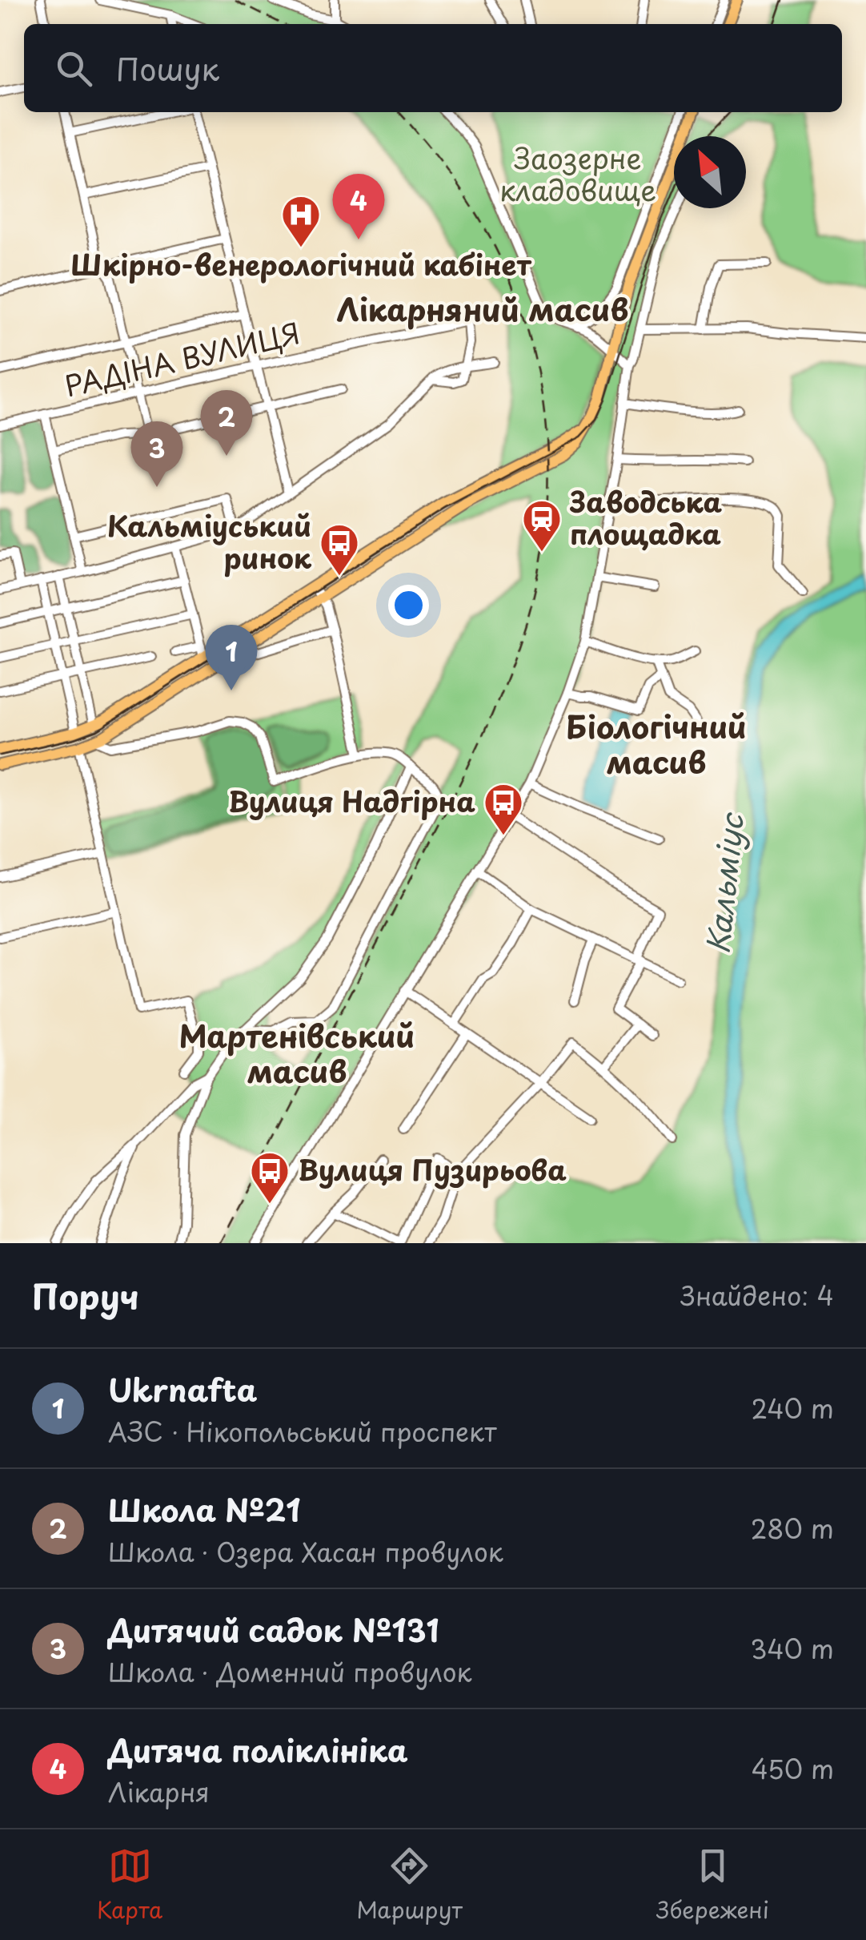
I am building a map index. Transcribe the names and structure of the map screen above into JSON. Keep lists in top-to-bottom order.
{
  "streets": {
    "street": ["РАДІНА ВУЛИЦЯ"]
  },
  "districts": ["Лікарняний масив", "Біологічний масив", "Мартенівський масив"],
  "water": ["Кальміус"],
  "parks": ["Заозерне кладовище"],
  "places": {
    "hospital": ["Шкірно-венерологічний кабінет"],
    "station": ["Заводська площадка"],
    "bus stop": ["Кальміуський ринок", "Вулиця Надгірна", "Вулиця Пузирьова"]
  },
  "north": "top left",
  "page": {
    "search": "Пошук",
    "pins": [
      "4",
      "2",
      "3",
      "1"
    ],
    "heading": ["Поруч", "Знайдено: 4"],
    "list": [
      {
        "mark": "1",
        "name": "Ukrnafta",
        "note": "АЗС · Нікопольський проспект",
        "value": "240 m"
      },
      {
        "mark": "2",
        "name": "Школа №21",
        "note": "Школа · Озера Хасан провулок",
        "value": "280 m"
      },
      {
        "mark": "3",
        "name": "Дитячий садок №131",
        "note": "Школа · Доменний провулок",
        "value": "340 m"
      },
      {
        "mark": "4",
        "name": "Дитяча поліклініка",
        "note": "Лікарня",
        "value": "450 m"
      }
    ],
    "nav": ["Карта", "Маршрут", "Збережені"]
  }
}
